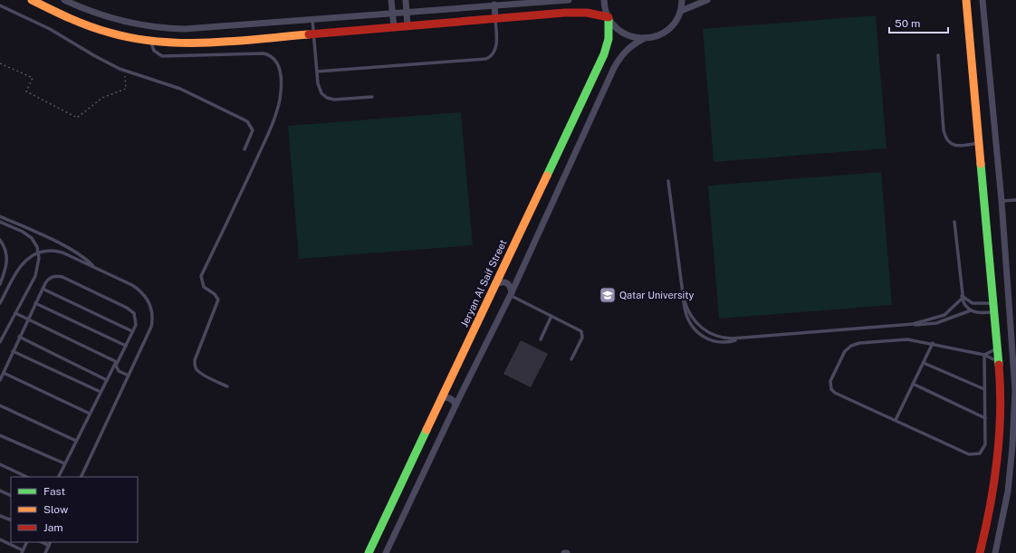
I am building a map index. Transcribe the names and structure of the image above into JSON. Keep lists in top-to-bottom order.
{
  "streets": {
    "street": ["Jeryan Al Saif Street"]
  },
  "places": {
    "school or university": ["Qatar University"]
  },
  "legend": ["Fast", "Slow", "Jam"],
  "scale_bar": "50 m"
}
